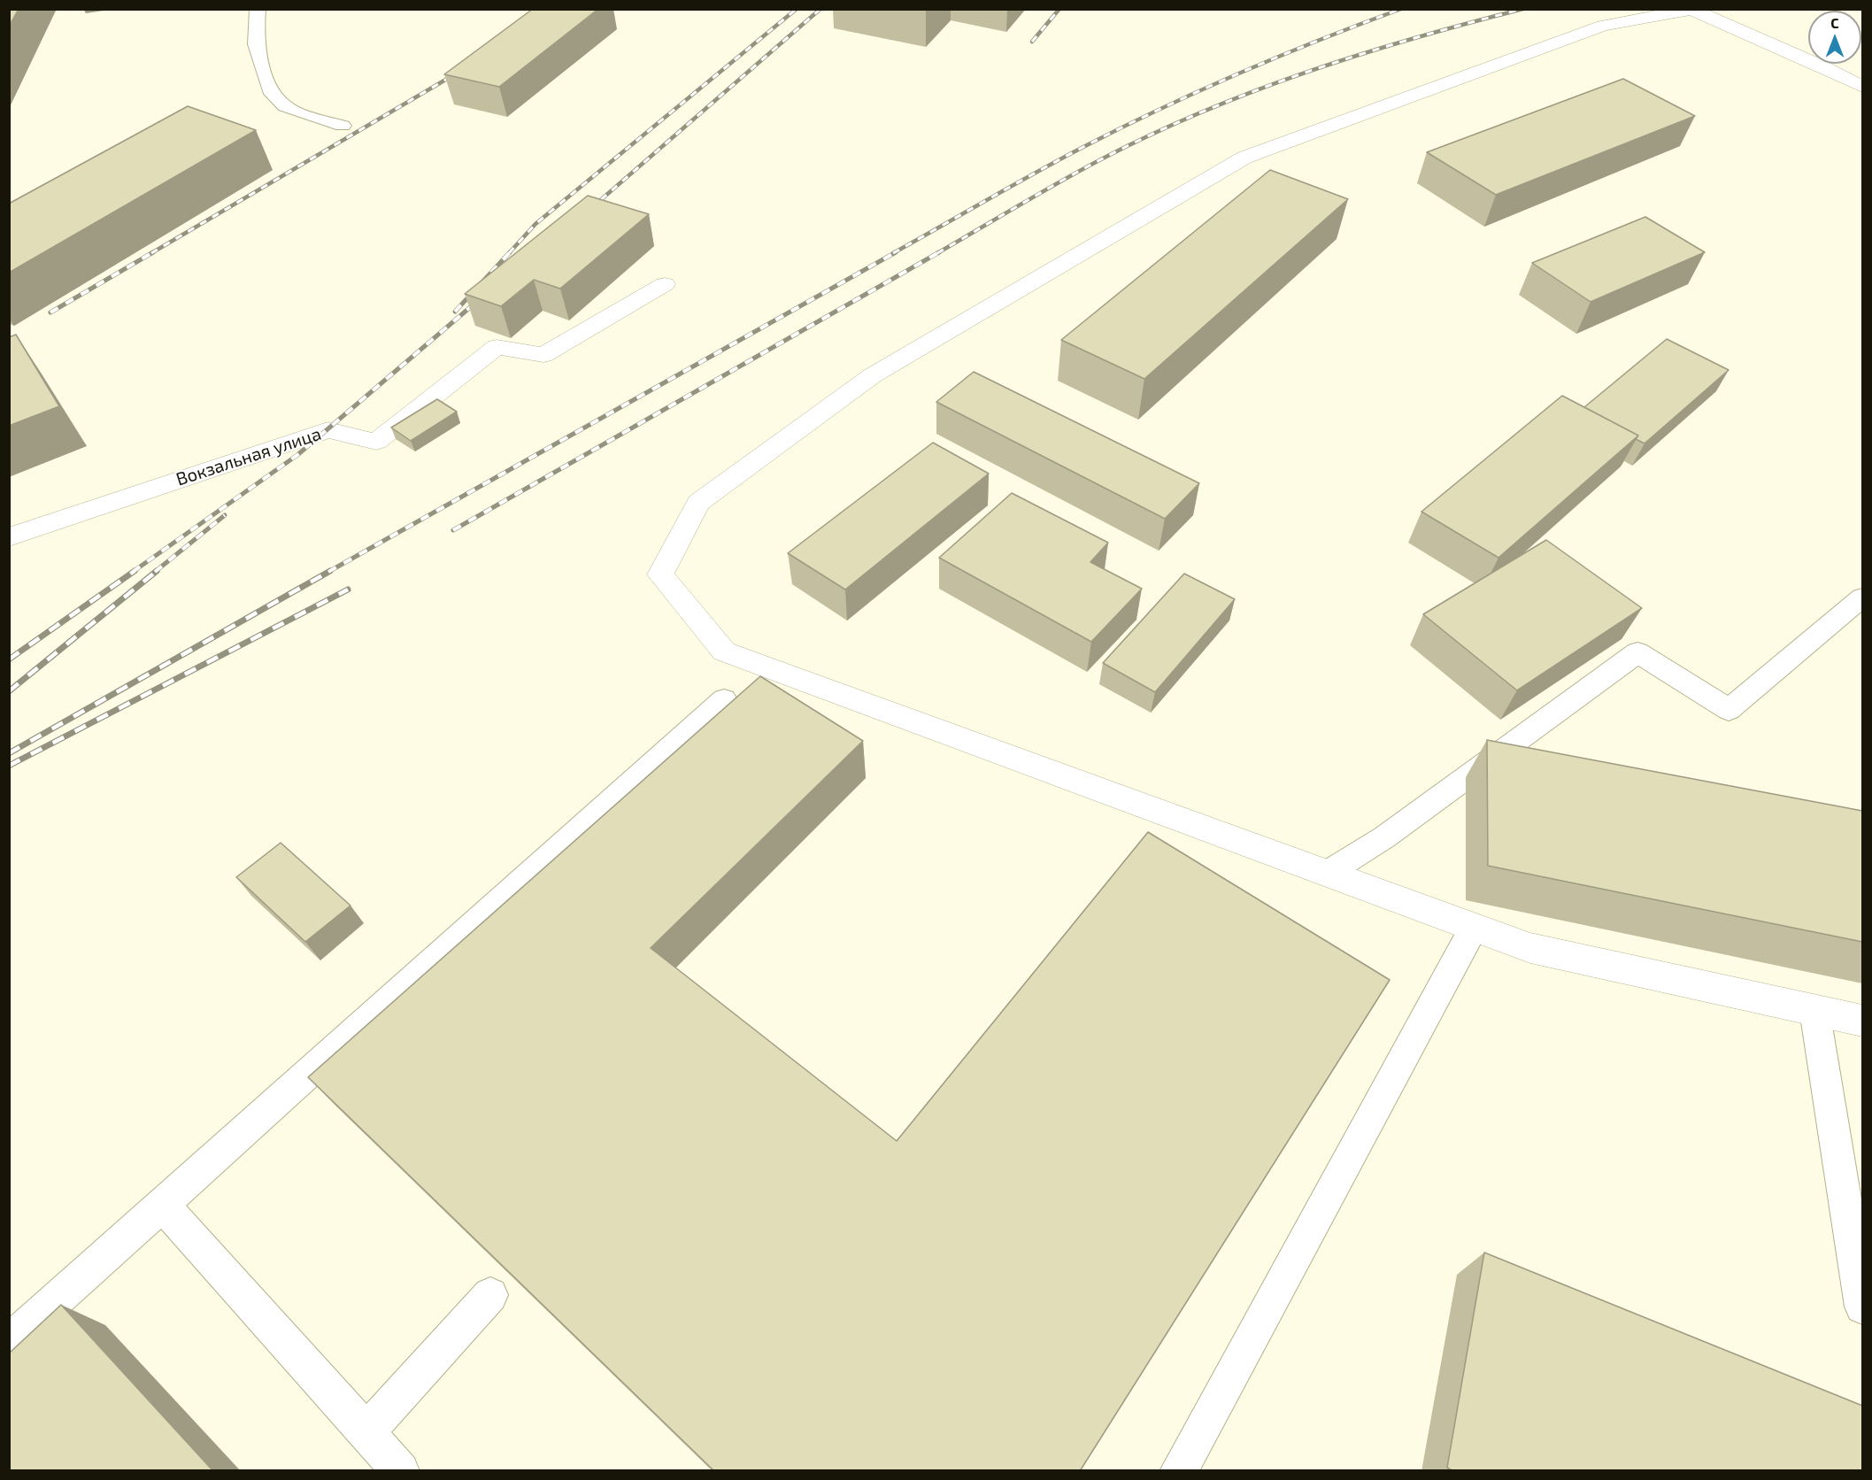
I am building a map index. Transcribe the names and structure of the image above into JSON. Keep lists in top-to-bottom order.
{
  "streets": {
    "street": ["Вокзальная улица"]
  },
  "north": "top"
}
